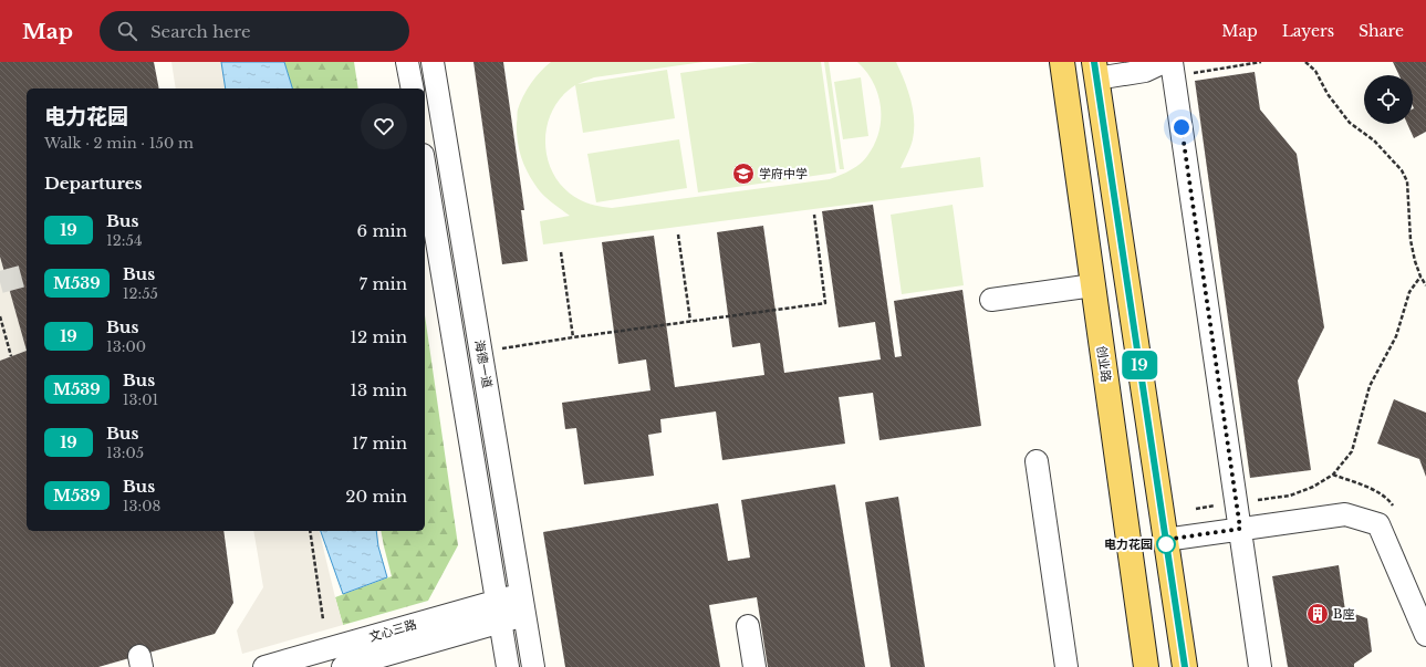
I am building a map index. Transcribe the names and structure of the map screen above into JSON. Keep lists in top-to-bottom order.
{
  "streets": {
    "main road": ["创业路"],
    "street": ["海德一道", "文心三路"]
  },
  "crossings": [
    ["海德一道", "文心三路"]
  ],
  "places": {
    "school or university": ["学府中学"],
    "other": ["电力花园"],
    "building": ["B座"]
  },
  "lines": ["bus line 19"],
  "page": {
    "header": "Map",
    "search": "Search here",
    "nav": ["Map", "Layers", "Share"],
    "on_map": "19",
    "heading": [
      ["电力花园", "Walk · 2 min · 150 m"],
      "Departures"
    ],
    "list": [
      {
        "mark": "19",
        "name": "Bus",
        "note": "12:54",
        "value": "6 min"
      },
      {
        "mark": "M539",
        "name": "Bus",
        "note": "12:55",
        "value": "7 min"
      },
      {
        "mark": "19",
        "name": "Bus",
        "note": "13:00",
        "value": "12 min"
      },
      {
        "mark": "M539",
        "name": "Bus",
        "note": "13:01",
        "value": "13 min"
      },
      {
        "mark": "19",
        "name": "Bus",
        "note": "13:05",
        "value": "17 min"
      },
      {
        "mark": "M539",
        "name": "Bus",
        "note": "13:08",
        "value": "20 min"
      }
    ]
  }
}
